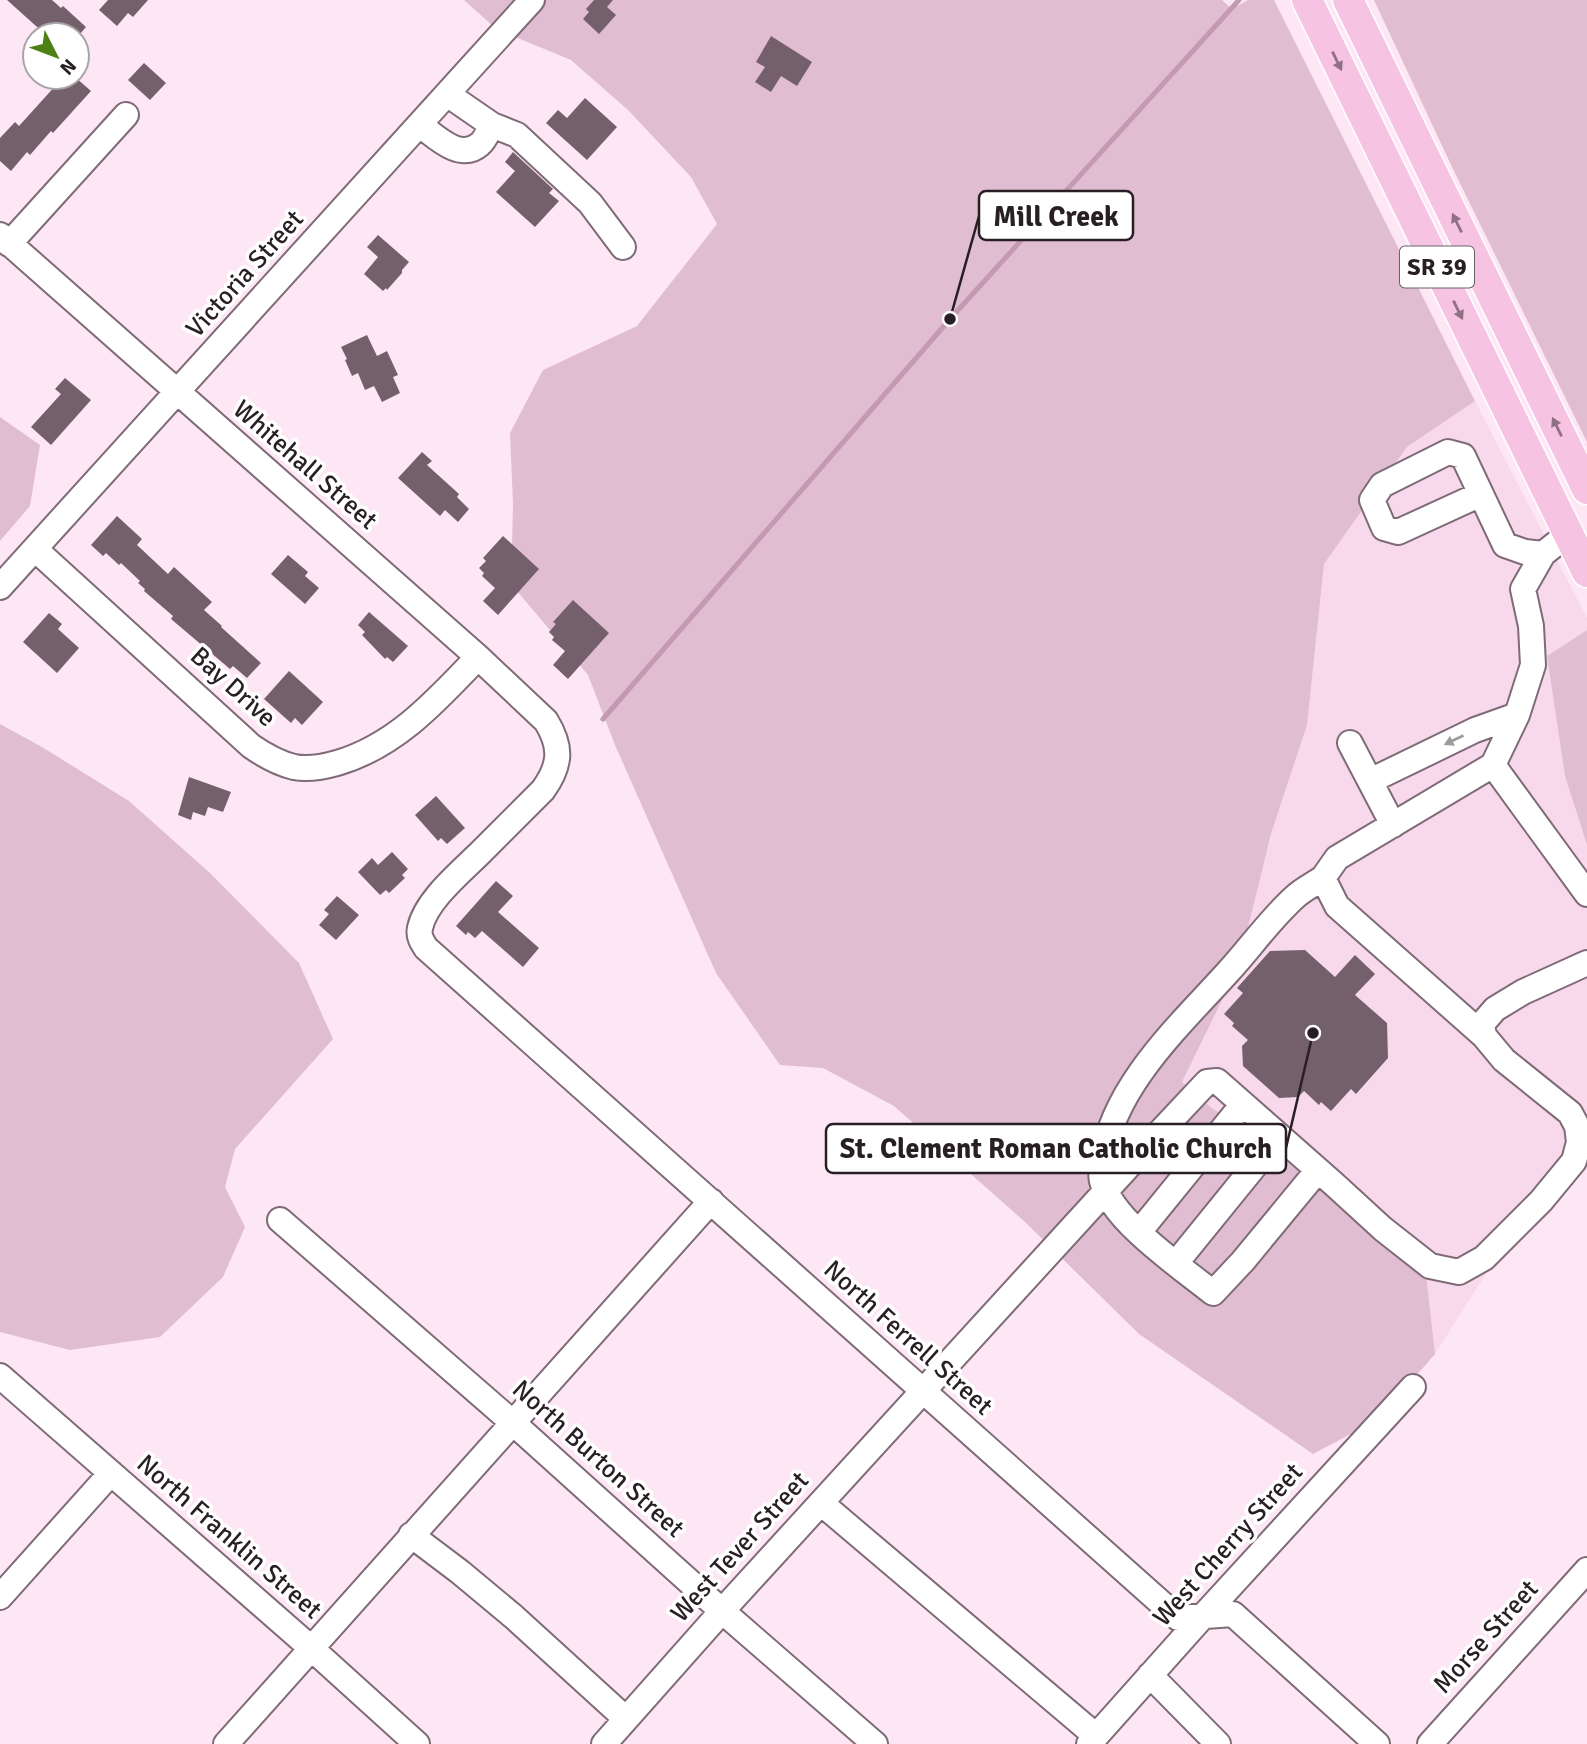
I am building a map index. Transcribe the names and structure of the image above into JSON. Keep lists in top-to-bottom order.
{
  "streets": {
    "main road": ["SR 39"],
    "street": [
      "Victoria Street",
      "Whitehall Street",
      "Bay Drive",
      "North Ferrell Street",
      "North Burton Street",
      "North Franklin Street",
      "West Cherry Street",
      "West Tever Street",
      "Morse Street"
    ]
  },
  "crossings": [
    ["Victoria Street", "Whitehall Street"],
    ["Victoria Street", "Bay Drive"],
    ["Whitehall Street", "Bay Drive"],
    ["Whitehall Street", "North Ferrell Street"],
    ["North Ferrell Street", "West Cherry Street"],
    ["North Ferrell Street", "West Tever Street"],
    ["North Burton Street", "West Tever Street"]
  ],
  "places": ["Mill Creek", "St. Clement Roman Catholic Church"],
  "north": "bottom right"
}
